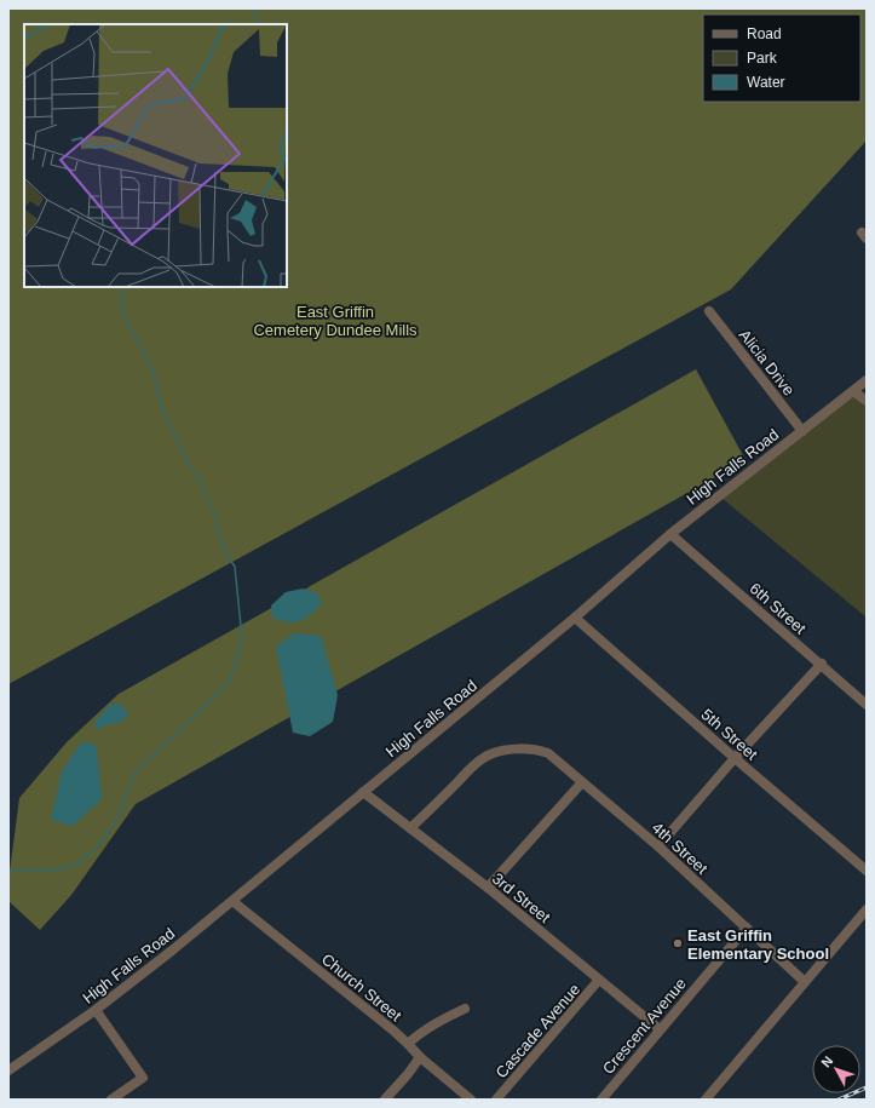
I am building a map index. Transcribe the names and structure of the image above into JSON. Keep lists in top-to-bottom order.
{
  "streets": {
    "street": [
      "Alicia Drive",
      "High Falls Road",
      "6th Street",
      "5th Street",
      "4th Street",
      "3rd Street",
      "Church Street",
      "Crescent Avenue",
      "Cascade Avenue"
    ]
  },
  "crossings": [
    ["Alicia Drive", "High Falls Road"],
    ["High Falls Road", "6th Street"],
    ["High Falls Road", "5th Street"],
    ["High Falls Road", "3rd Street"],
    ["High Falls Road", "Church Street"],
    ["4th Street", "3rd Street"],
    ["4th Street", "Crescent Avenue"],
    ["3rd Street", "Crescent Avenue"],
    ["3rd Street", "Cascade Avenue"]
  ],
  "parks": ["East Griffin Cemetery Dundee Mills"],
  "places": ["East Griffin Elementary School"],
  "legend": ["Road", "Park", "Water"],
  "north": "top left"
}
